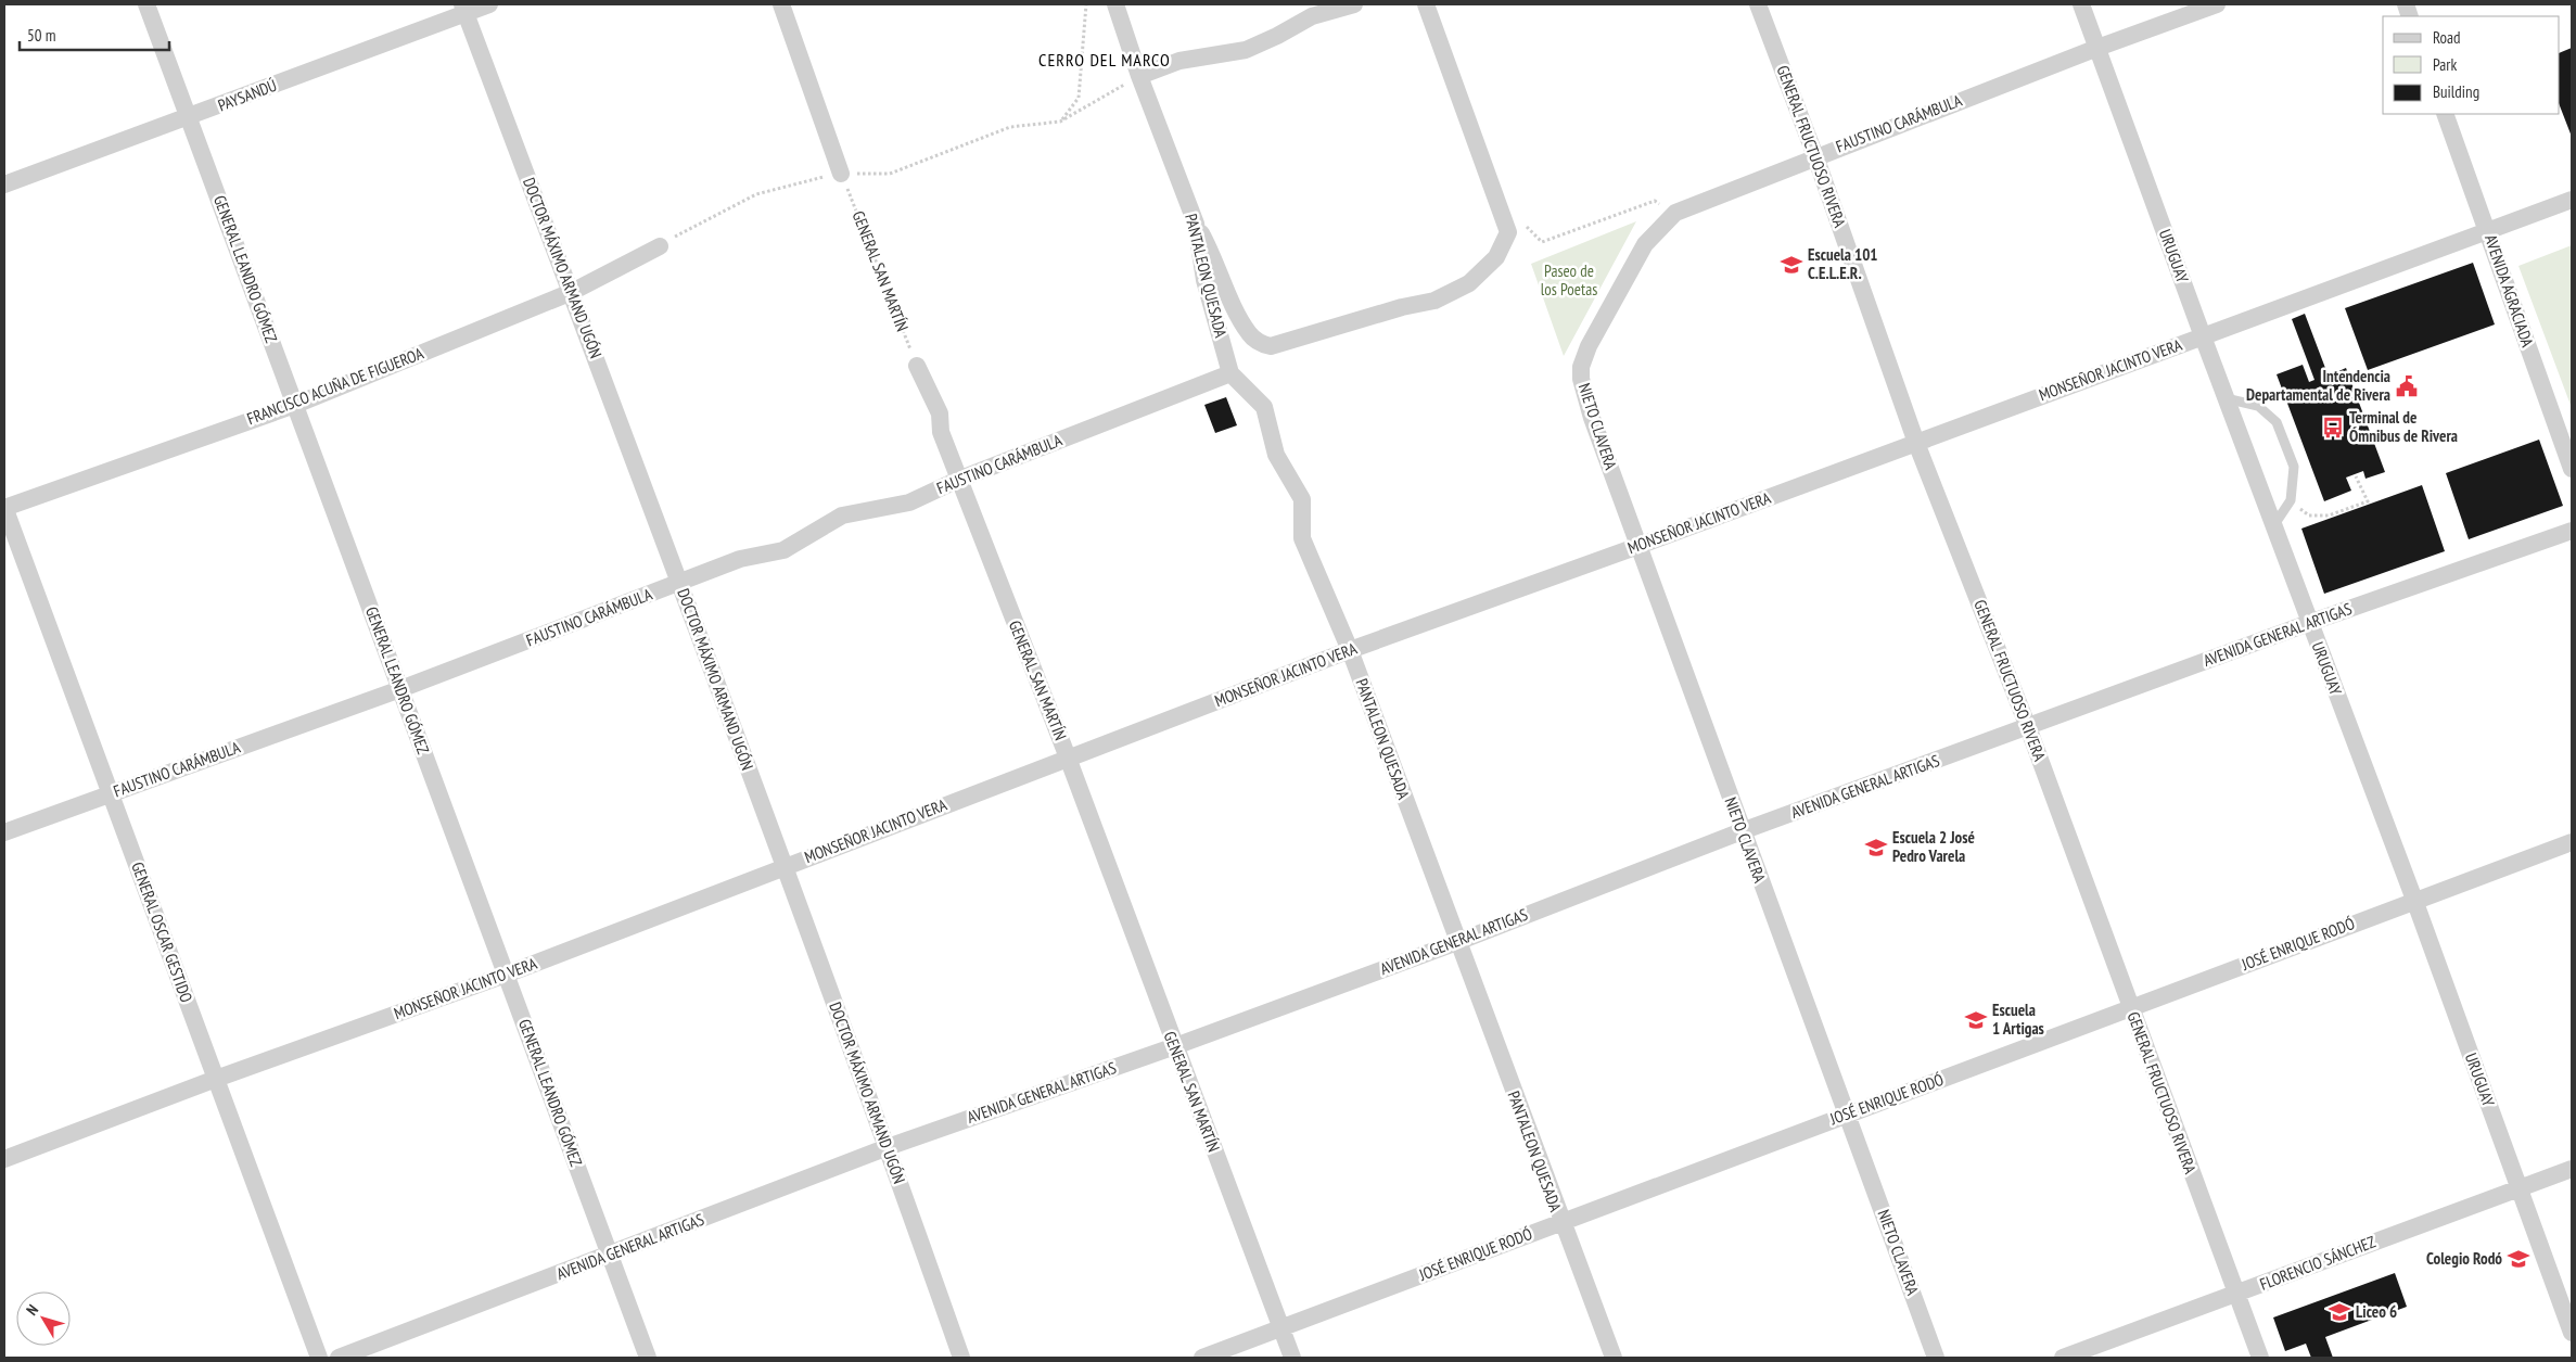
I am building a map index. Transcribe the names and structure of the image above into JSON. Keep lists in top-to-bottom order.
{
  "streets": {
    "street": [
      "PAYSANDÚ",
      "FAUSTINO CARÁMBULA",
      "GENERAL FRUCTUOSO RIVERA",
      "URUGUAY",
      "DOCTOR MÁXIMO ARMAND UGÓN",
      "GENERAL LEANDRO GÓMEZ",
      "GENERAL SAN MARTÍN",
      "PANTALEON QUESADA",
      "AVENIDA AGRACIADA",
      "MONSEÑOR JACINTO VERA",
      "FRANCISCO ACUÑA DE FIGUEROA",
      "NIETO CLAVERA",
      "AVENIDA GENERAL ARTIGAS",
      "GENERAL OSCAR GESTIDO",
      "JOSÉ ENRIQUE RODÓ",
      "FLORENCIO SÁNCHEZ"
    ]
  },
  "crossings": [
    ["PAYSANDÚ", "DOCTOR MÁXIMO ARMAND UGÓN"],
    ["PAYSANDÚ", "GENERAL LEANDRO GÓMEZ"],
    ["FAUSTINO CARÁMBULA", "GENERAL FRUCTUOSO RIVERA"],
    ["FAUSTINO CARÁMBULA", "URUGUAY"],
    ["FAUSTINO CARÁMBULA", "DOCTOR MÁXIMO ARMAND UGÓN"],
    ["FAUSTINO CARÁMBULA", "GENERAL LEANDRO GÓMEZ"],
    ["FAUSTINO CARÁMBULA", "GENERAL SAN MARTÍN"],
    ["FAUSTINO CARÁMBULA", "PANTALEON QUESADA"],
    ["FAUSTINO CARÁMBULA", "NIETO CLAVERA"],
    ["FAUSTINO CARÁMBULA", "GENERAL OSCAR GESTIDO"],
    ["GENERAL FRUCTUOSO RIVERA", "MONSEÑOR JACINTO VERA"],
    ["GENERAL FRUCTUOSO RIVERA", "AVENIDA GENERAL ARTIGAS"],
    ["GENERAL FRUCTUOSO RIVERA", "JOSÉ ENRIQUE RODÓ"],
    ["GENERAL FRUCTUOSO RIVERA", "FLORENCIO SÁNCHEZ"],
    ["URUGUAY", "MONSEÑOR JACINTO VERA"],
    ["URUGUAY", "AVENIDA GENERAL ARTIGAS"],
    ["URUGUAY", "JOSÉ ENRIQUE RODÓ"],
    ["URUGUAY", "FLORENCIO SÁNCHEZ"],
    ["DOCTOR MÁXIMO ARMAND UGÓN", "MONSEÑOR JACINTO VERA"],
    ["DOCTOR MÁXIMO ARMAND UGÓN", "FRANCISCO ACUÑA DE FIGUEROA"],
    ["DOCTOR MÁXIMO ARMAND UGÓN", "AVENIDA GENERAL ARTIGAS"],
    ["GENERAL LEANDRO GÓMEZ", "MONSEÑOR JACINTO VERA"],
    ["GENERAL LEANDRO GÓMEZ", "FRANCISCO ACUÑA DE FIGUEROA"],
    ["GENERAL LEANDRO GÓMEZ", "AVENIDA GENERAL ARTIGAS"],
    ["GENERAL SAN MARTÍN", "MONSEÑOR JACINTO VERA"],
    ["GENERAL SAN MARTÍN", "AVENIDA GENERAL ARTIGAS"],
    ["GENERAL SAN MARTÍN", "JOSÉ ENRIQUE RODÓ"],
    ["PANTALEON QUESADA", "MONSEÑOR JACINTO VERA"],
    ["PANTALEON QUESADA", "AVENIDA GENERAL ARTIGAS"],
    ["PANTALEON QUESADA", "JOSÉ ENRIQUE RODÓ"],
    ["AVENIDA AGRACIADA", "MONSEÑOR JACINTO VERA"],
    ["MONSEÑOR JACINTO VERA", "NIETO CLAVERA"],
    ["MONSEÑOR JACINTO VERA", "GENERAL OSCAR GESTIDO"],
    ["FRANCISCO ACUÑA DE FIGUEROA", "GENERAL OSCAR GESTIDO"],
    ["NIETO CLAVERA", "AVENIDA GENERAL ARTIGAS"],
    ["NIETO CLAVERA", "JOSÉ ENRIQUE RODÓ"]
  ],
  "districts": ["CERRO DEL MARCO"],
  "parks": ["Paseo de los Poetas"],
  "places": {
    "school or university": [
      "Escuela 101 C.E.L.E.R.",
      "Escuela 2 José Pedro Varela",
      "Escuela 1 Artigas",
      "Colegio Rodó",
      "Liceo 6"
    ],
    "public building": ["Intendencia Departamental de Rivera"],
    "bus stop": ["Terminal de Ómnibus de Rivera"]
  },
  "legend": ["Road", "Park", "Building"],
  "scale_bar": "50 m",
  "north": "top left"
}
